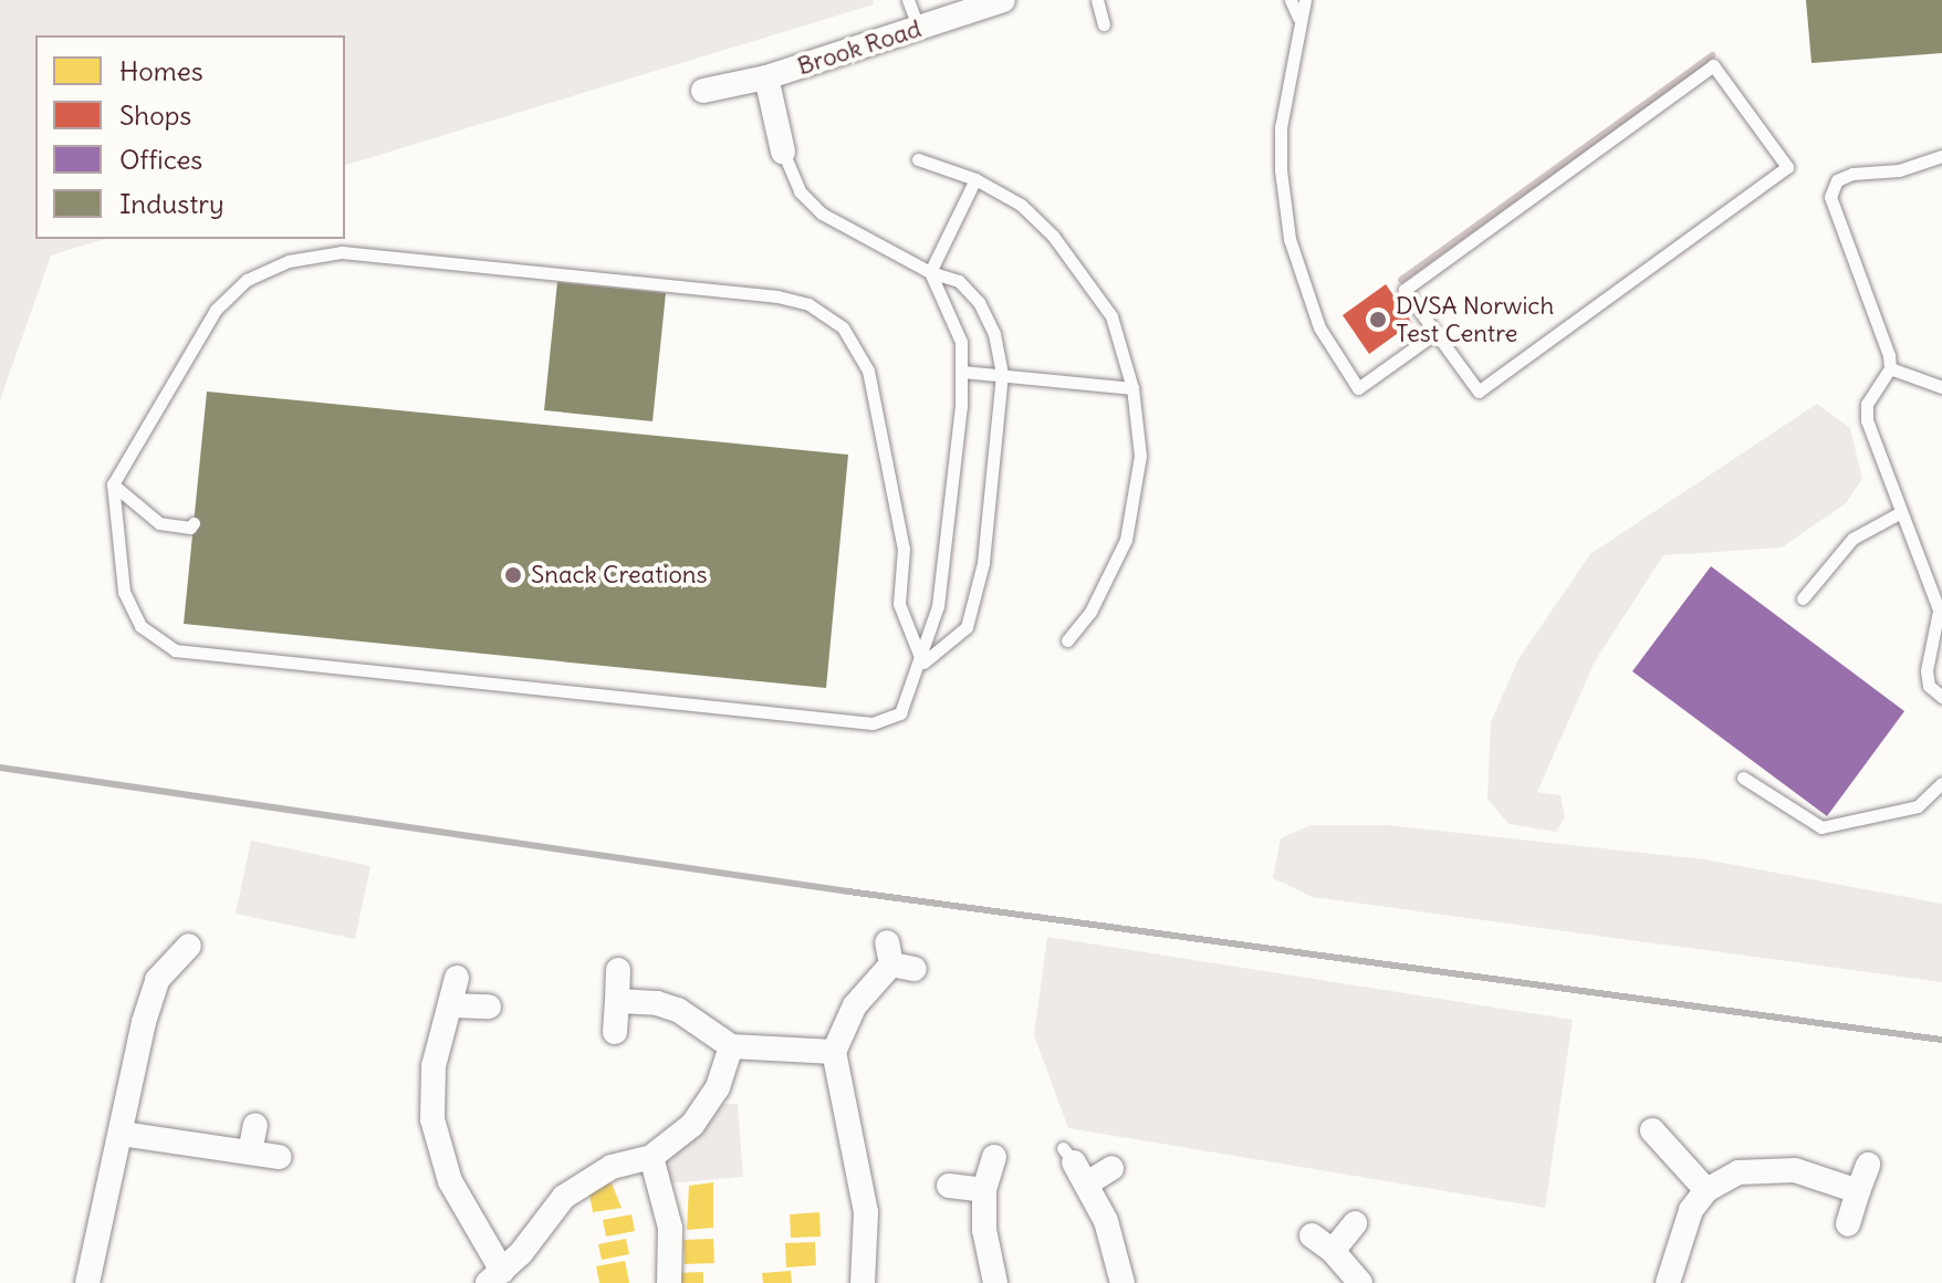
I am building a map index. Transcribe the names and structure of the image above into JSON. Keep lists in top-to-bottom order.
{
  "streets": {
    "street": ["Brook Road"]
  },
  "places": ["DVSA Norwich Test Centre", "Snack Creations"],
  "legend": [
    "Homes",
    "Shops",
    "Offices",
    "Industry"
  ]
}
